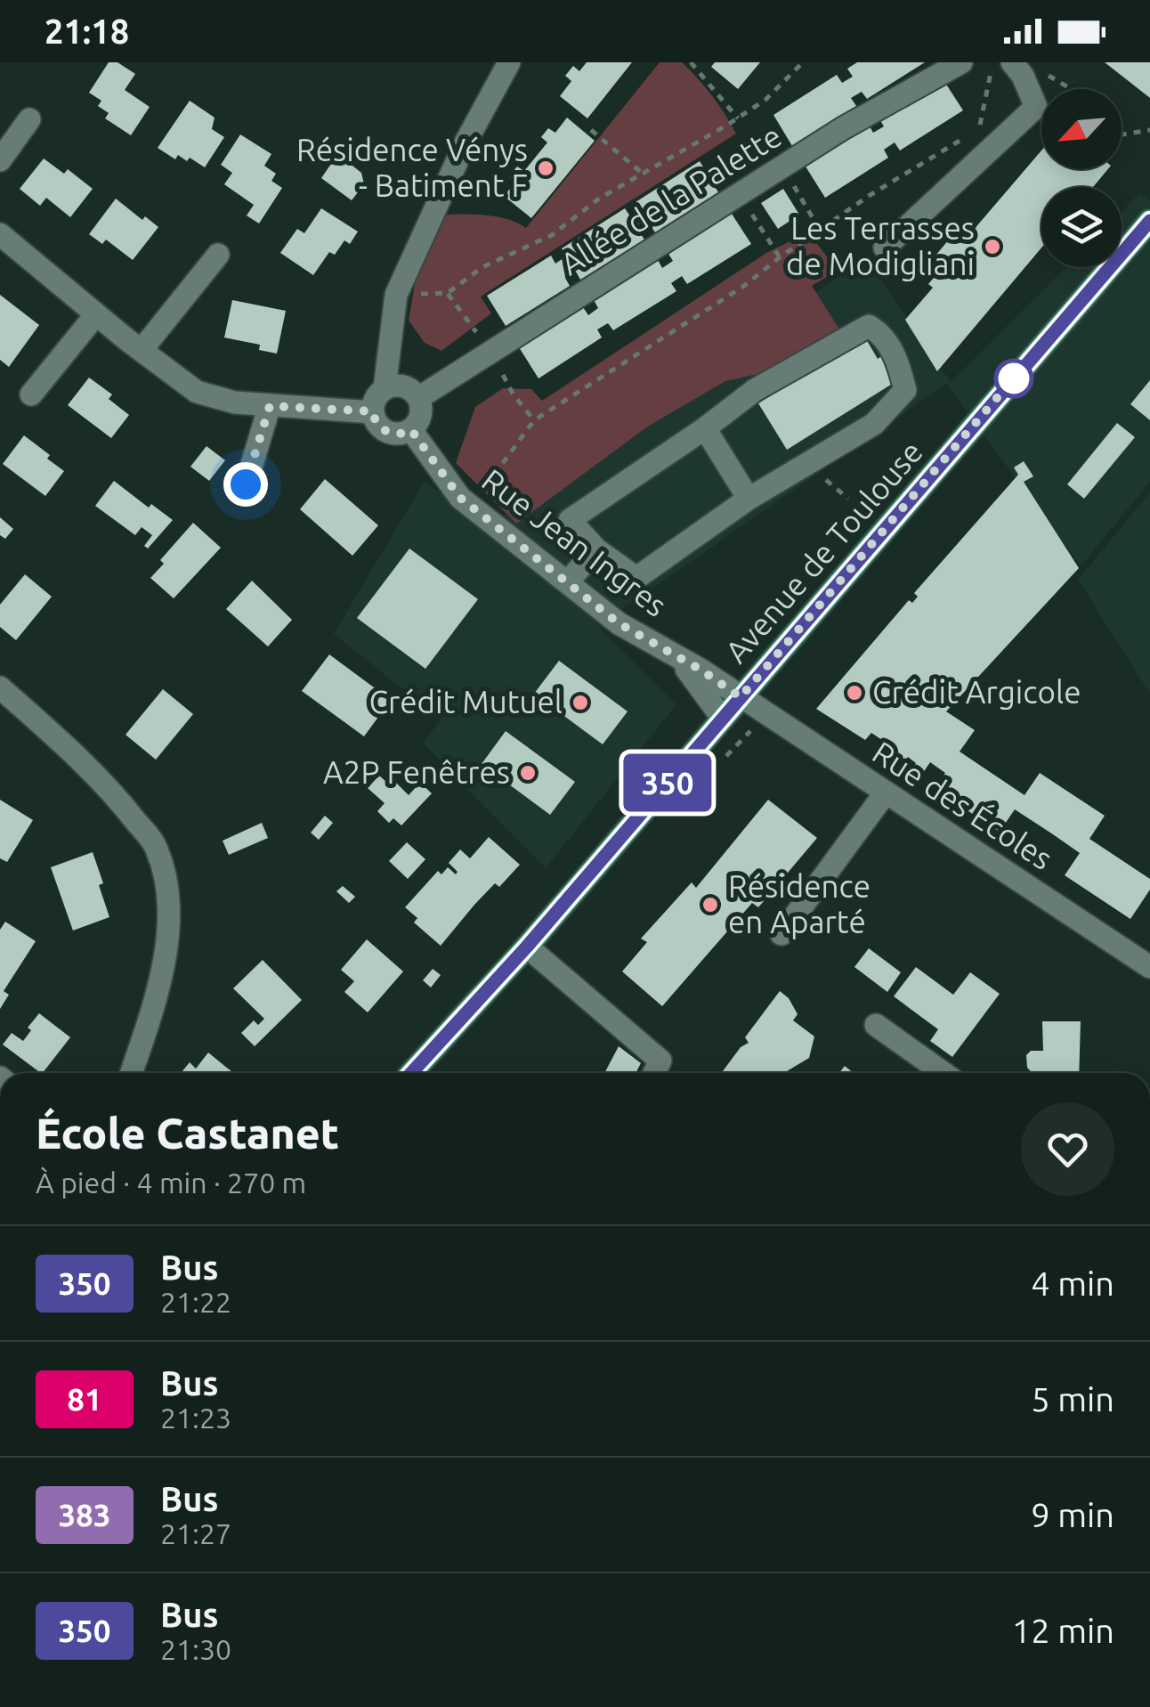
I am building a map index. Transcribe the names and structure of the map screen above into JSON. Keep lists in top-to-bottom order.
{
  "streets": {
    "main road": ["Avenue de Toulouse"],
    "street": ["Allée de la Palette", "Rue Jean Ingres", "Rue des Écoles"]
  },
  "crossings": [
    ["Allée de la Palette", "Rue Jean Ingres"],
    ["Rue Jean Ingres", "Avenue de Toulouse"],
    ["Rue Jean Ingres", "Rue des Écoles"],
    ["Avenue de Toulouse", "Rue des Écoles"]
  ],
  "places": [
    "Résidence Vénys - Batiment F",
    "Les Terrasses de Modigliani",
    "Crédit Argicole",
    "Crédit Mutuel",
    "A2P Fenêtres",
    "Résidence en Aparté"
  ],
  "lines": ["bus line 350"],
  "north": "bottom left",
  "page": {
    "status": "21:18",
    "on_map": "350",
    "heading": ["École Castanet", "À pied · 4 min · 270 m"],
    "list": [
      {
        "mark": "350",
        "name": "Bus",
        "note": "21:22",
        "value": "4 min"
      },
      {
        "mark": "81",
        "name": "Bus",
        "note": "21:23",
        "value": "5 min"
      },
      {
        "mark": "383",
        "name": "Bus",
        "note": "21:27",
        "value": "9 min"
      },
      {
        "mark": "350",
        "name": "Bus",
        "note": "21:30",
        "value": "12 min"
      }
    ]
  }
}
